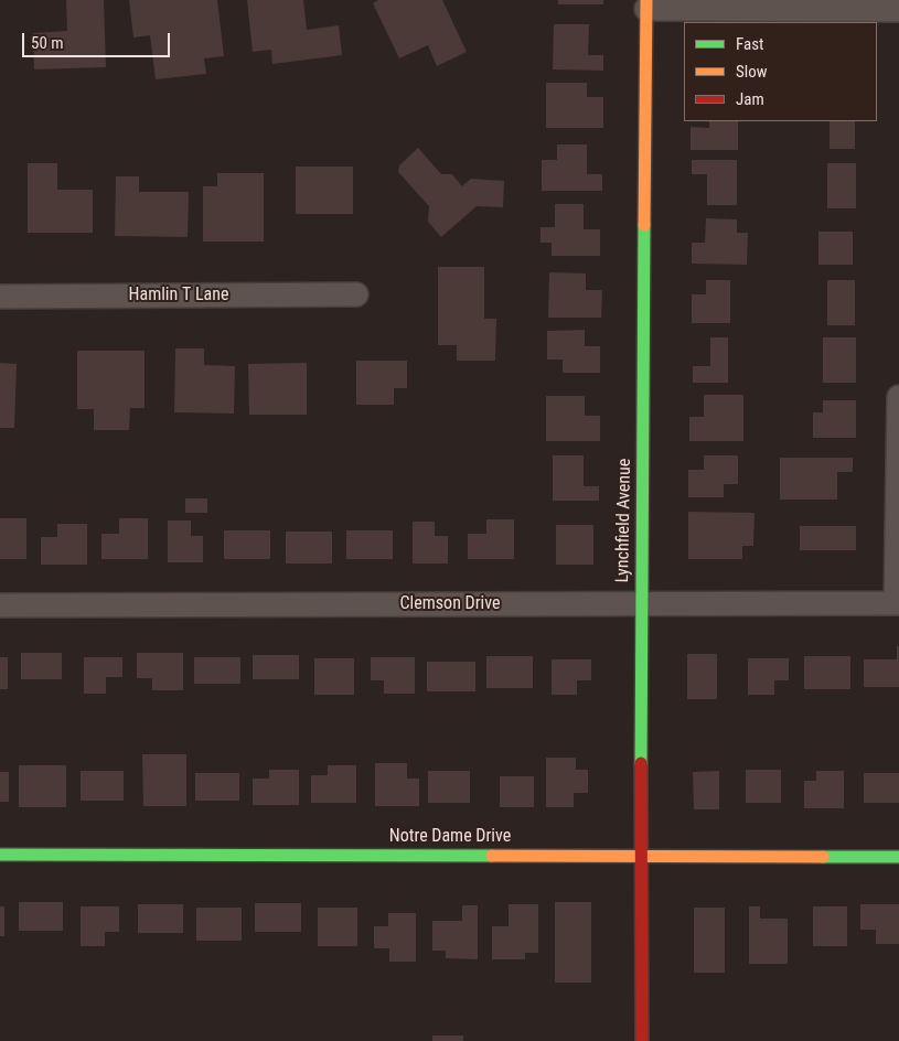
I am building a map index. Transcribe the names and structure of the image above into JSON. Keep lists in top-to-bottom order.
{
  "streets": {
    "street": [
      "Hamlin T Lane",
      "Lynchfield Avenue",
      "Clemson Drive",
      "Notre Dame Drive"
    ]
  },
  "crossings": [
    ["Lynchfield Avenue", "Clemson Drive"],
    ["Lynchfield Avenue", "Notre Dame Drive"]
  ],
  "legend": ["Fast", "Slow", "Jam"],
  "scale_bar": "50 m"
}
